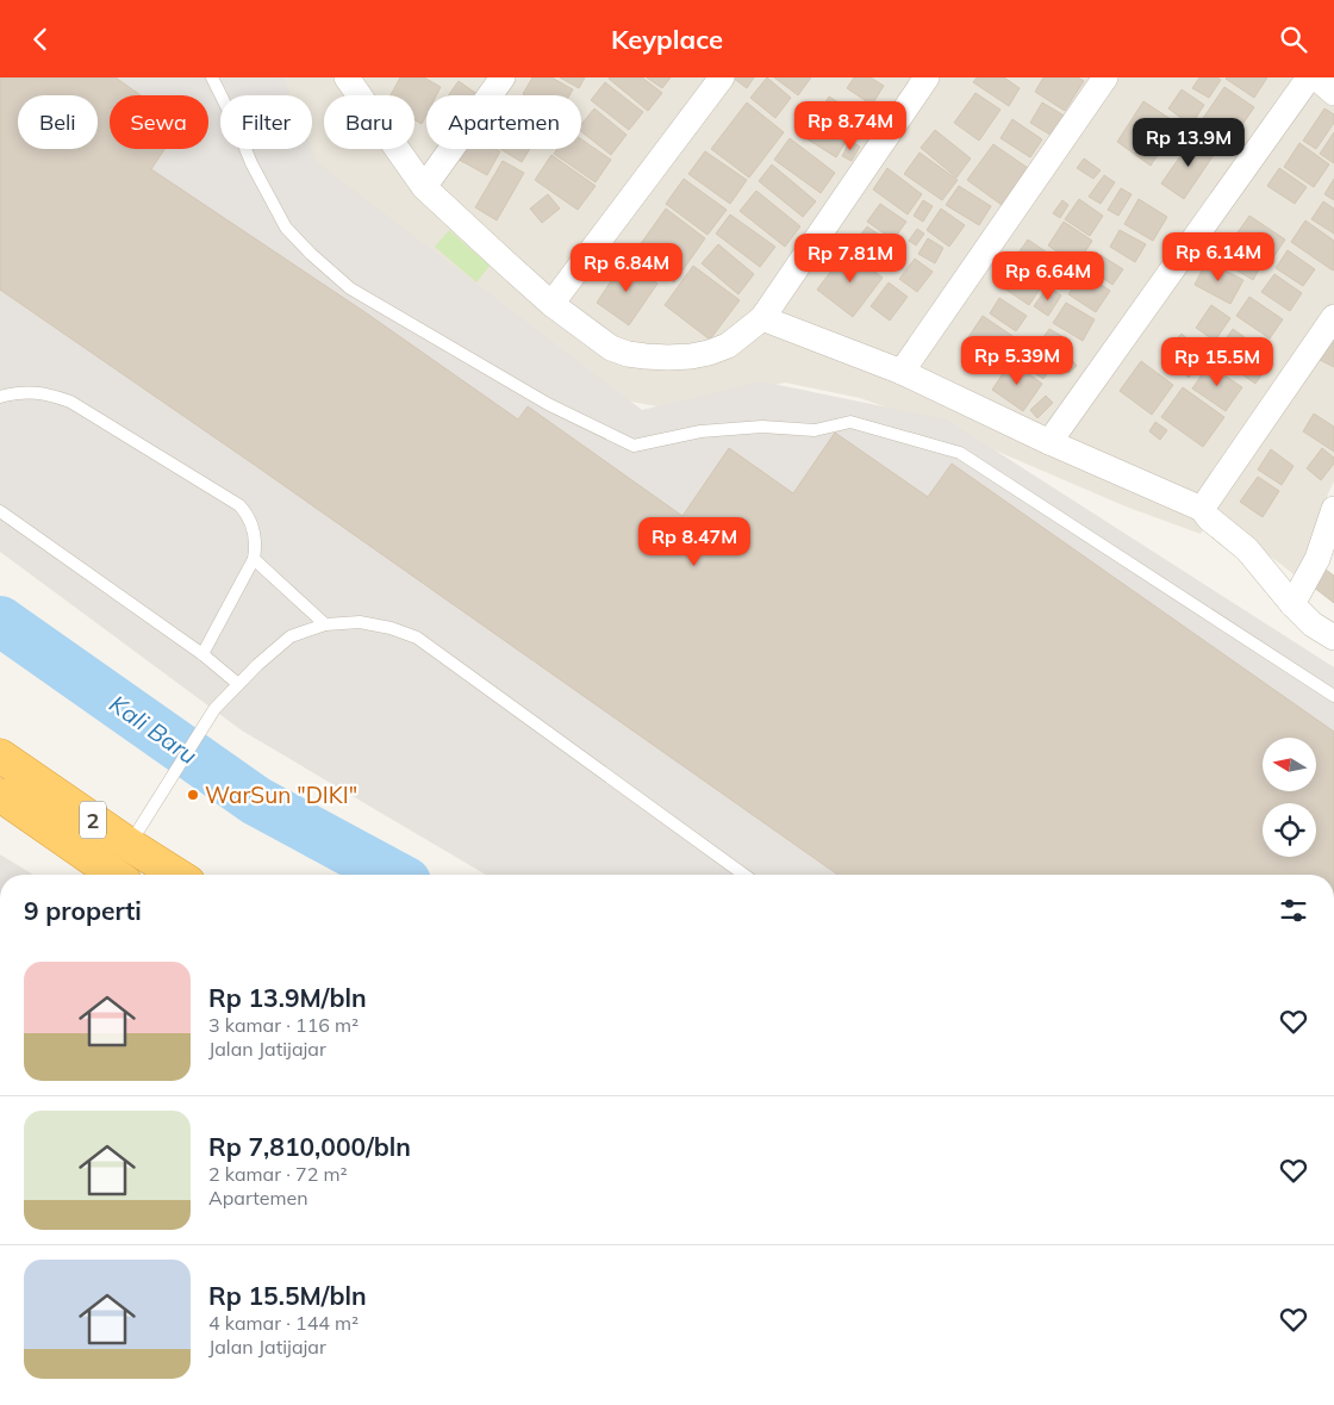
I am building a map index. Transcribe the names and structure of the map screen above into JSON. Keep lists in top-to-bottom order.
{
  "streets": {
    "highway": ["2"]
  },
  "water": ["Kali Baru"],
  "places": ["WarSun \"DIKI\""],
  "north": "left",
  "page": {
    "header": "Keyplace",
    "chip": [
      "Beli",
      "Sewa",
      "Filter",
      "Baru",
      "Apartemen"
    ],
    "price": [
      "Rp 8.74M",
      "Rp 13.9M",
      "Rp 6.14M",
      "Rp 7.81M",
      "Rp 6.84M",
      "Rp 6.64M",
      "Rp 5.39M",
      "Rp 15.5M",
      "Rp 8.47M"
    ],
    "heading": "9 properti",
    "list": [
      {
        "name": "Rp 13.9M/bln",
        "note": "3 kamar · 116 m² · Jalan Jatijajar"
      },
      {
        "name": "Rp 7,810,000/bln",
        "note": "2 kamar · 72 m² · Apartemen"
      },
      {
        "name": "Rp 15.5M/bln",
        "note": "4 kamar · 144 m² · Jalan Jatijajar"
      }
    ]
  }
}
